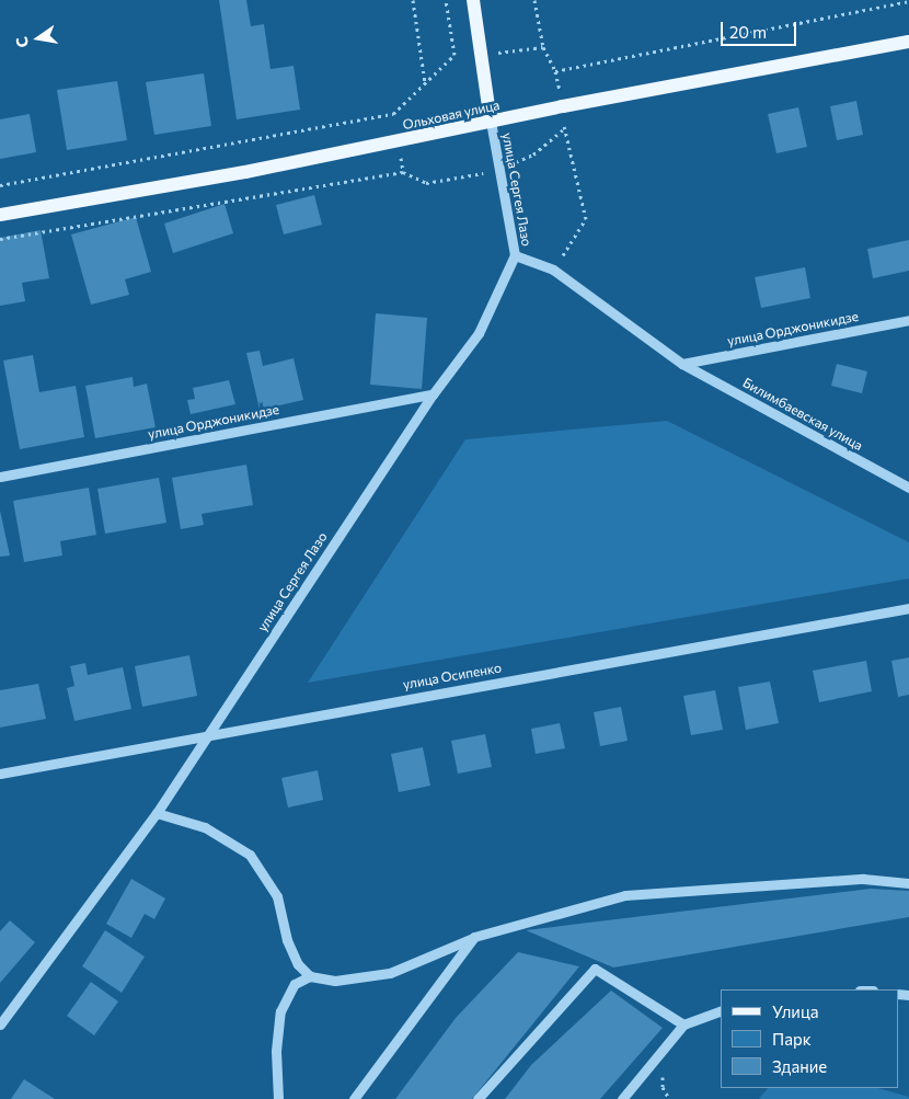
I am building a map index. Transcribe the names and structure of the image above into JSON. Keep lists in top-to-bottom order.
{
  "streets": {
    "main road": ["Ольховая улица"],
    "street": [
      "улица Сергея Лазо",
      "улица Орджоникидзе",
      "Билимбаевская улица",
      "улица Осипенко"
    ]
  },
  "crossings": [
    ["Ольховая улица", "улица Сергея Лазо"],
    ["улица Сергея Лазо", "улица Орджоникидзе"],
    ["улица Сергея Лазо", "Билимбаевская улица"],
    ["улица Сергея Лазо", "улица Осипенко"],
    ["улица Орджоникидзе", "Билимбаевская улица"]
  ],
  "legend": ["Улица", "Парк", "Здание"],
  "scale_bar": "20 m",
  "north": "left"
}
